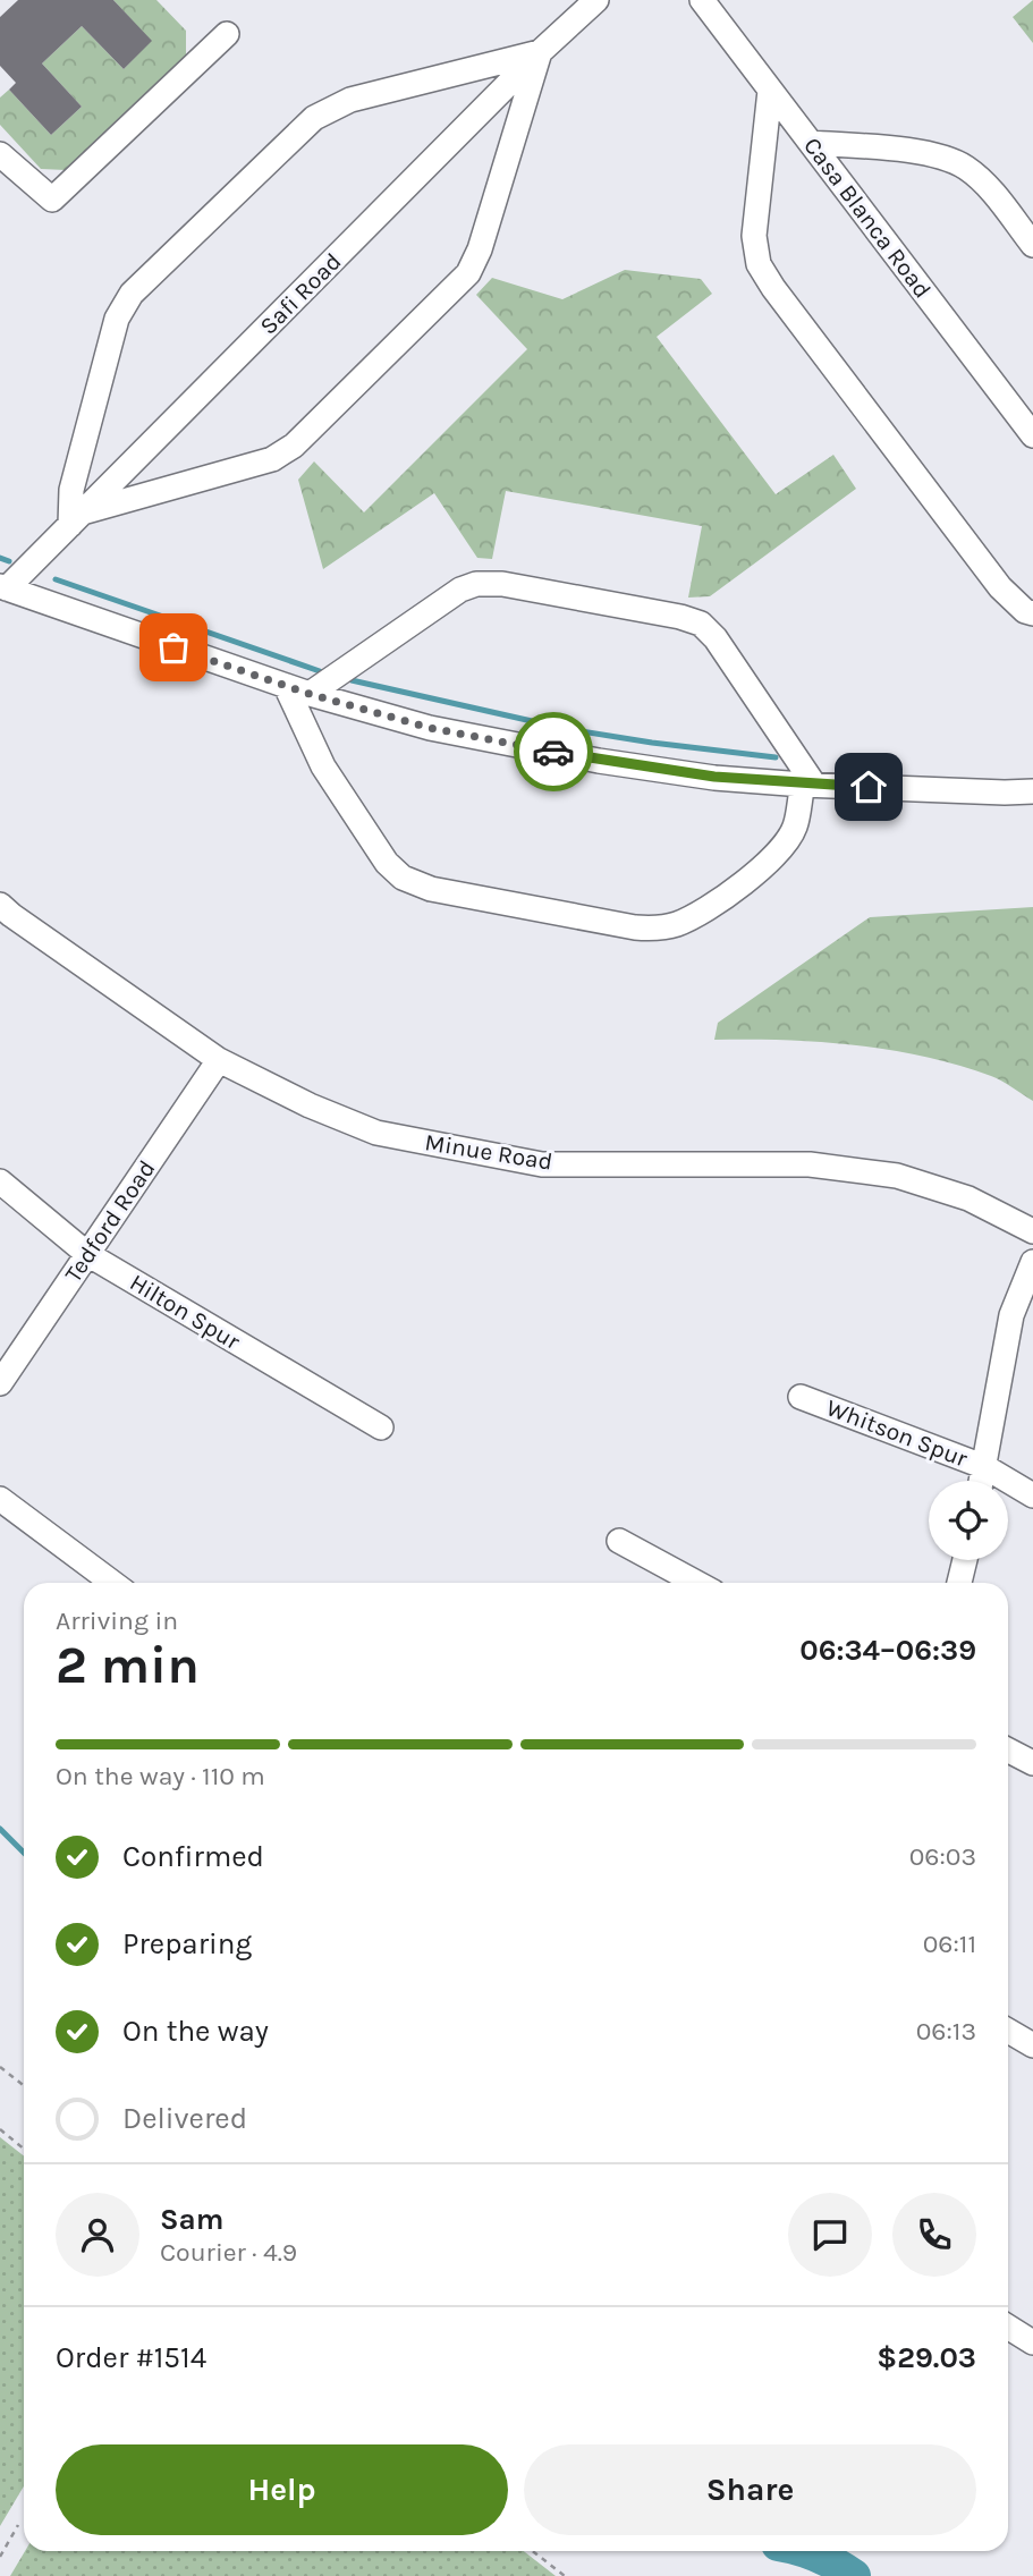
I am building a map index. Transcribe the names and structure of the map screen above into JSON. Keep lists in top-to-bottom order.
{
  "streets": {
    "street": [
      "Casa Blanca Road",
      "Safi Road",
      "Minue Road",
      "Tedford Road",
      "Hilton Spur",
      "Whitson Spur"
    ]
  },
  "crossings": [
    ["Minue Road", "Tedford Road"],
    ["Tedford Road", "Hilton Spur"]
  ],
  "page": {
    "heading": ["2 min", "Arriving in", "06:34–06:39"],
    "panel": [
      "Sam",
      "Courier · 4.9",
      "Order #1514",
      "$29.03"
    ],
    "bar": "On the way · 110 m",
    "list": [
      ["Confirmed", "06:03"],
      ["Preparing", "06:11"],
      ["On the way", "06:13"],
      "Delivered"
    ],
    "buttons": ["Help", "Share"]
  }
}
